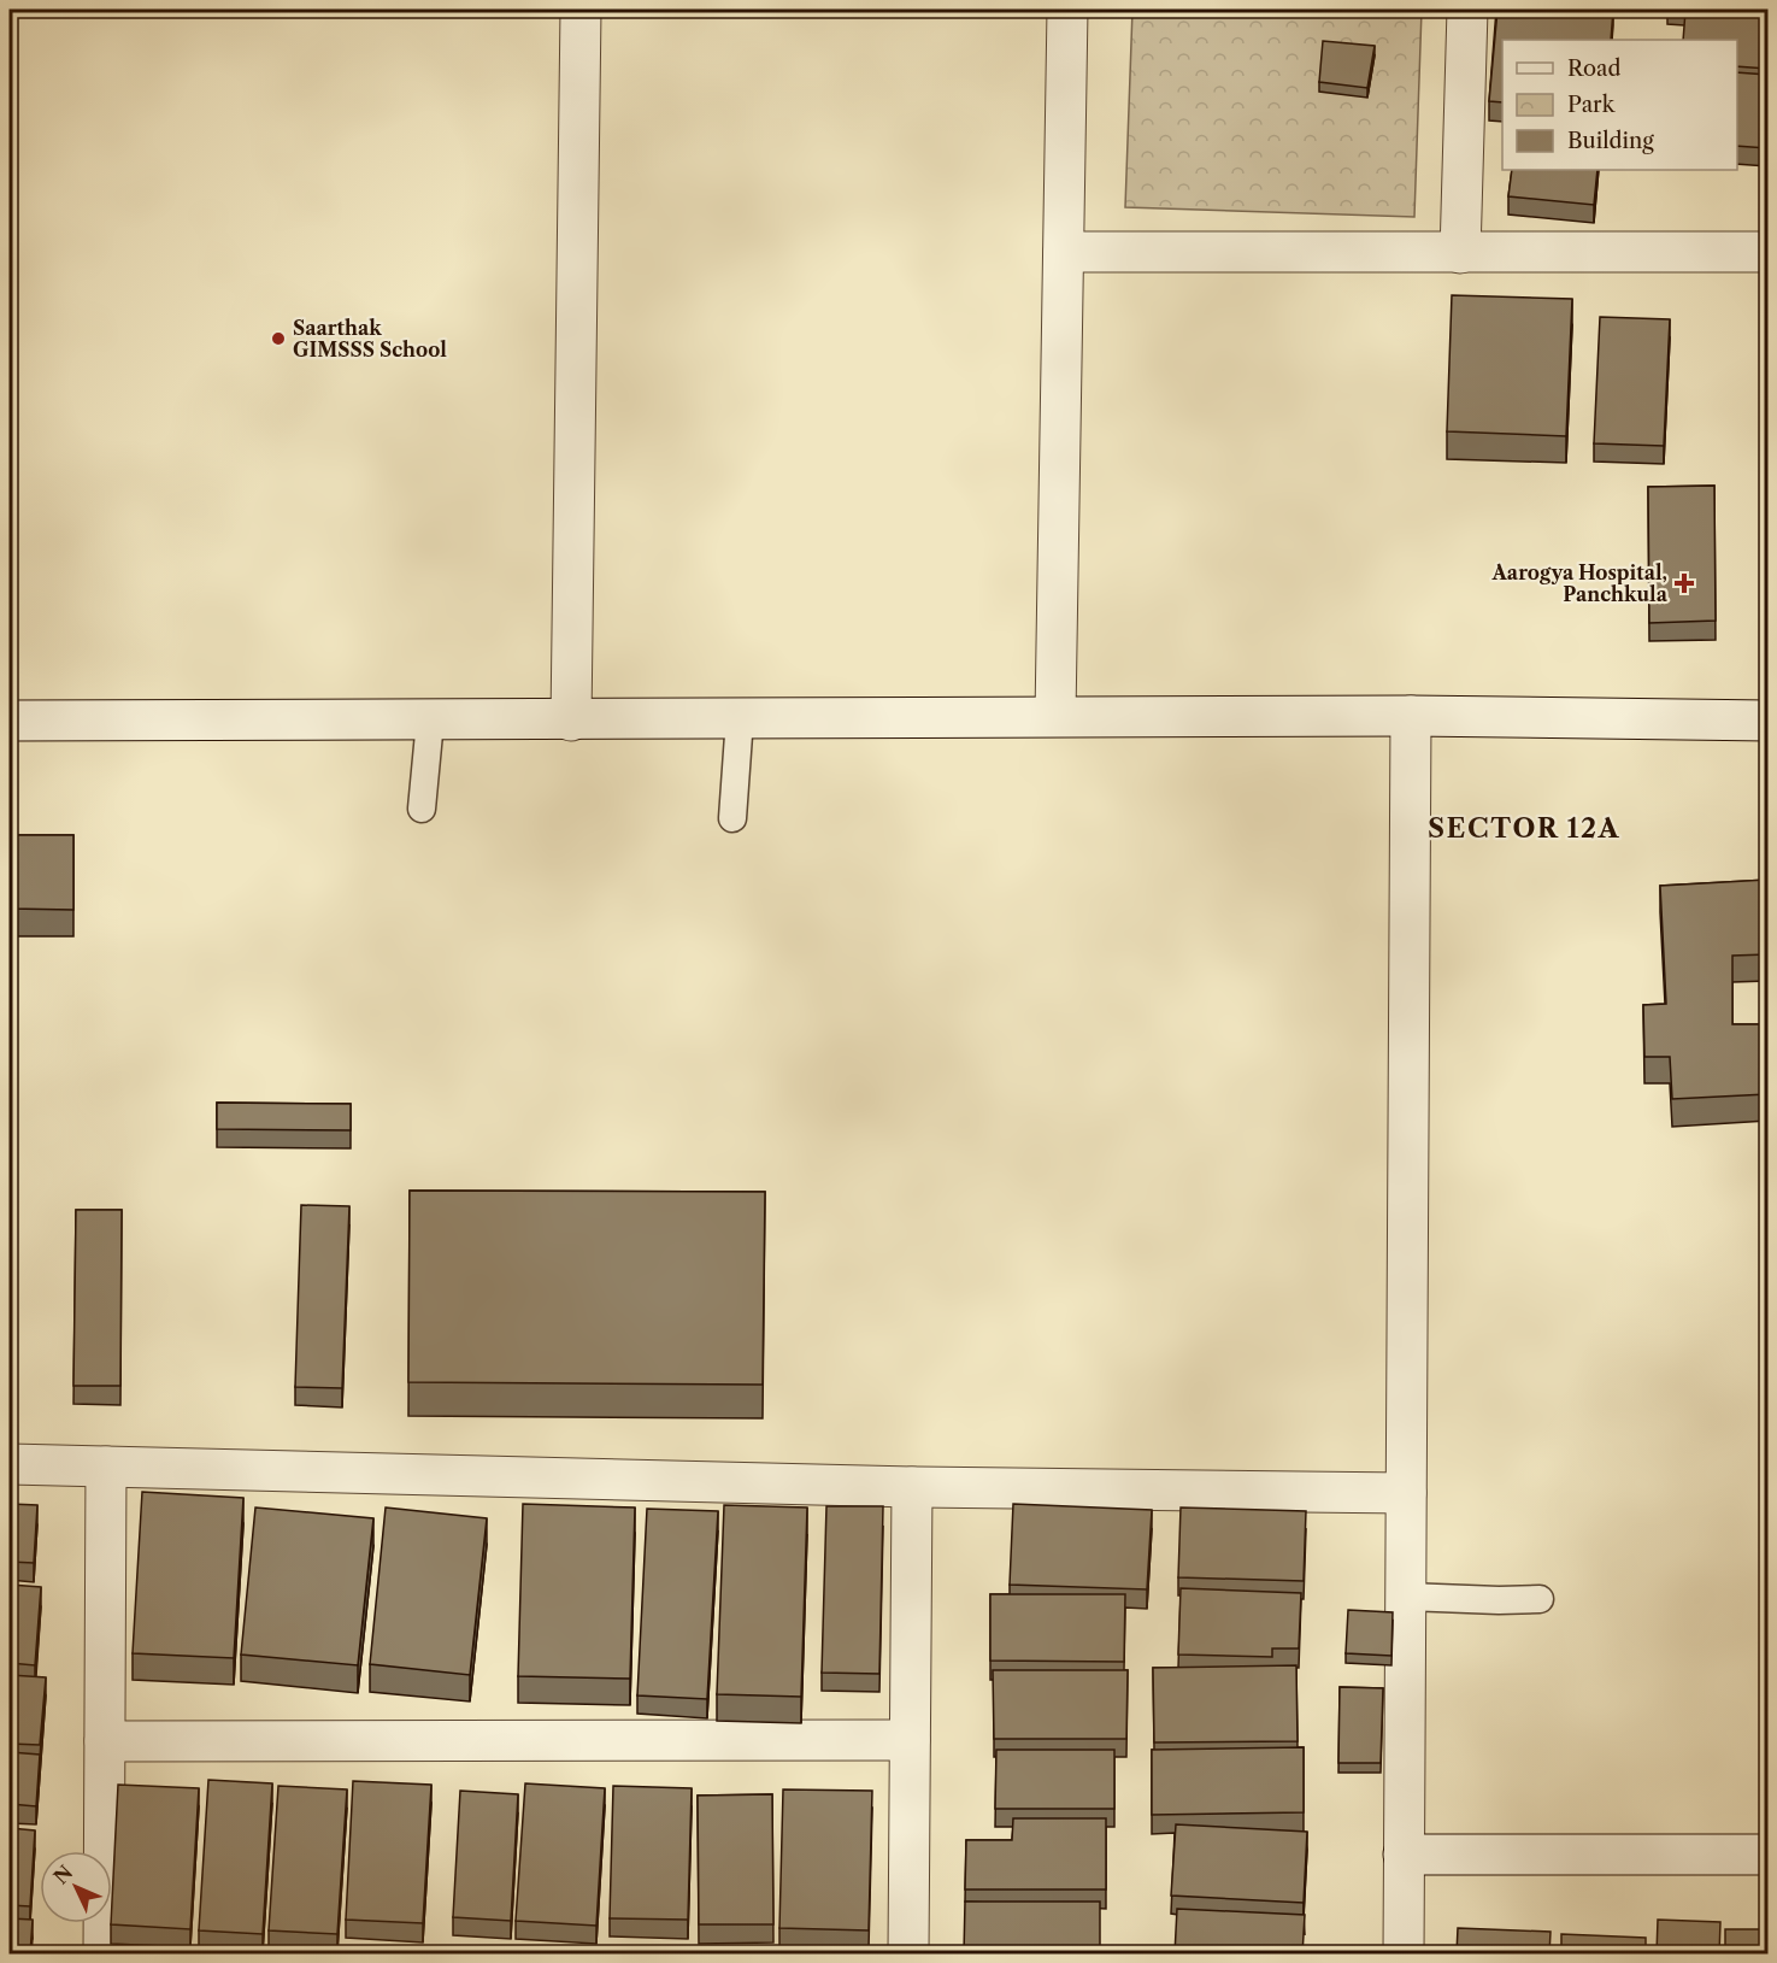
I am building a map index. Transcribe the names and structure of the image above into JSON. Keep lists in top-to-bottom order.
{
  "districts": ["SECTOR 12A"],
  "places": {
    "other": ["Saarthak GIMSSS School"],
    "health": ["Aarogya Hospital, Panchkula"]
  },
  "legend": ["Road", "Park", "Building"],
  "north": "top left"
}
